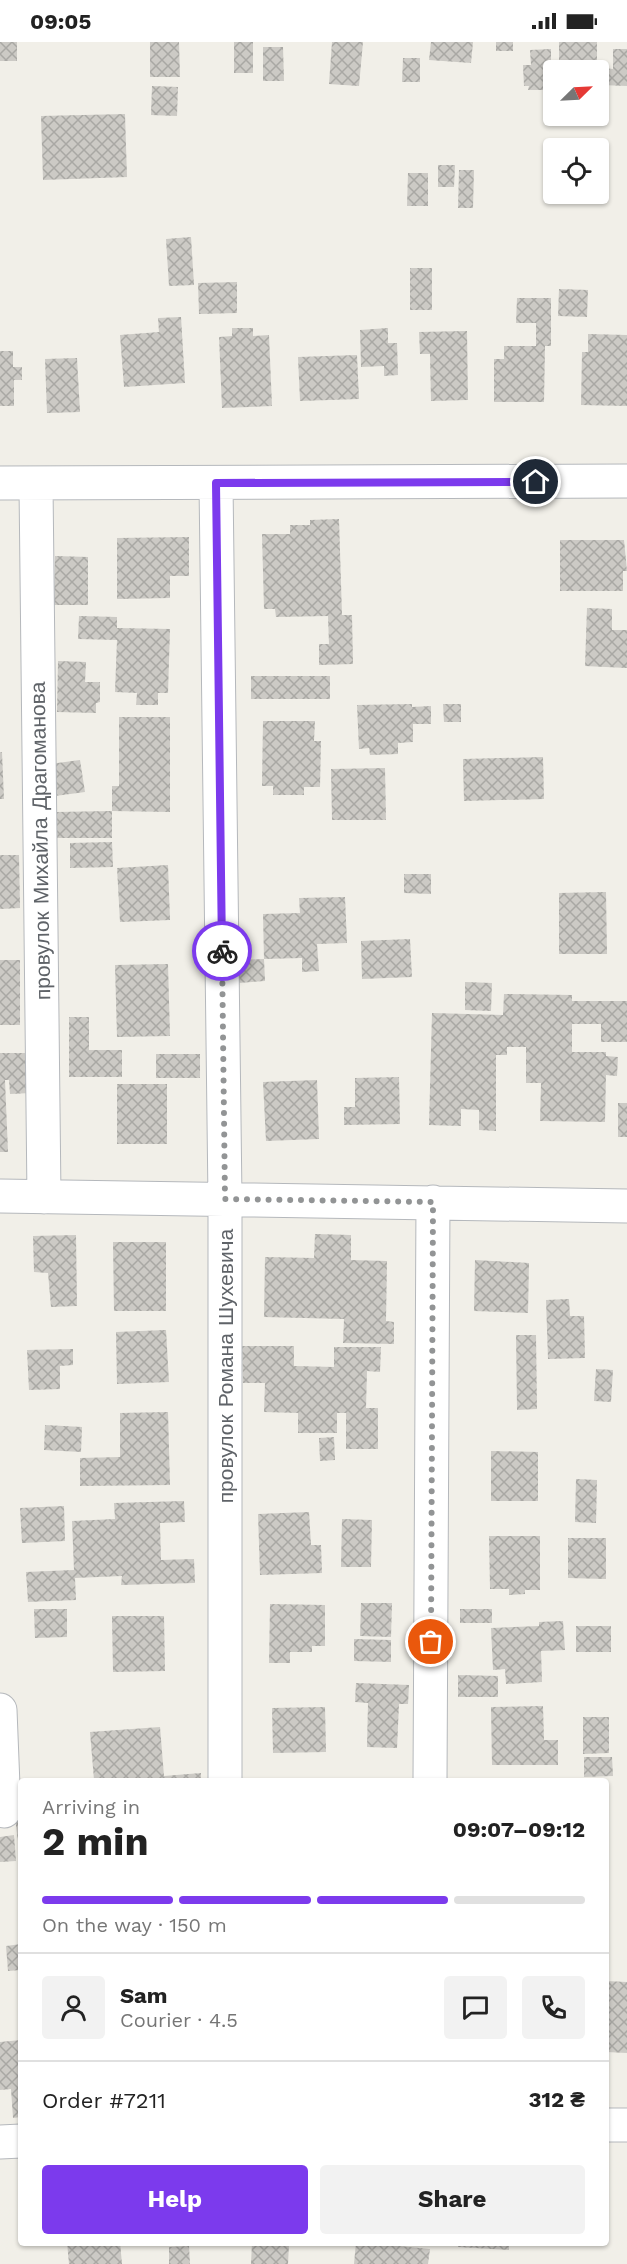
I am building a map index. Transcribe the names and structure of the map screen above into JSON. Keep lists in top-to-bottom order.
{
  "streets": {
    "street": ["провулок Михайла Драгоманова", "провулок Романа Шухевича"]
  },
  "north": "top right",
  "page": {
    "status": "09:05",
    "heading": ["2 min", "Arriving in", "09:07–09:12"],
    "panel": [
      "Sam",
      "Courier · 4.5",
      "Order #7211",
      "312 ₴"
    ],
    "bar": "On the way · 150 m",
    "buttons": ["Help", "Share"]
  }
}
